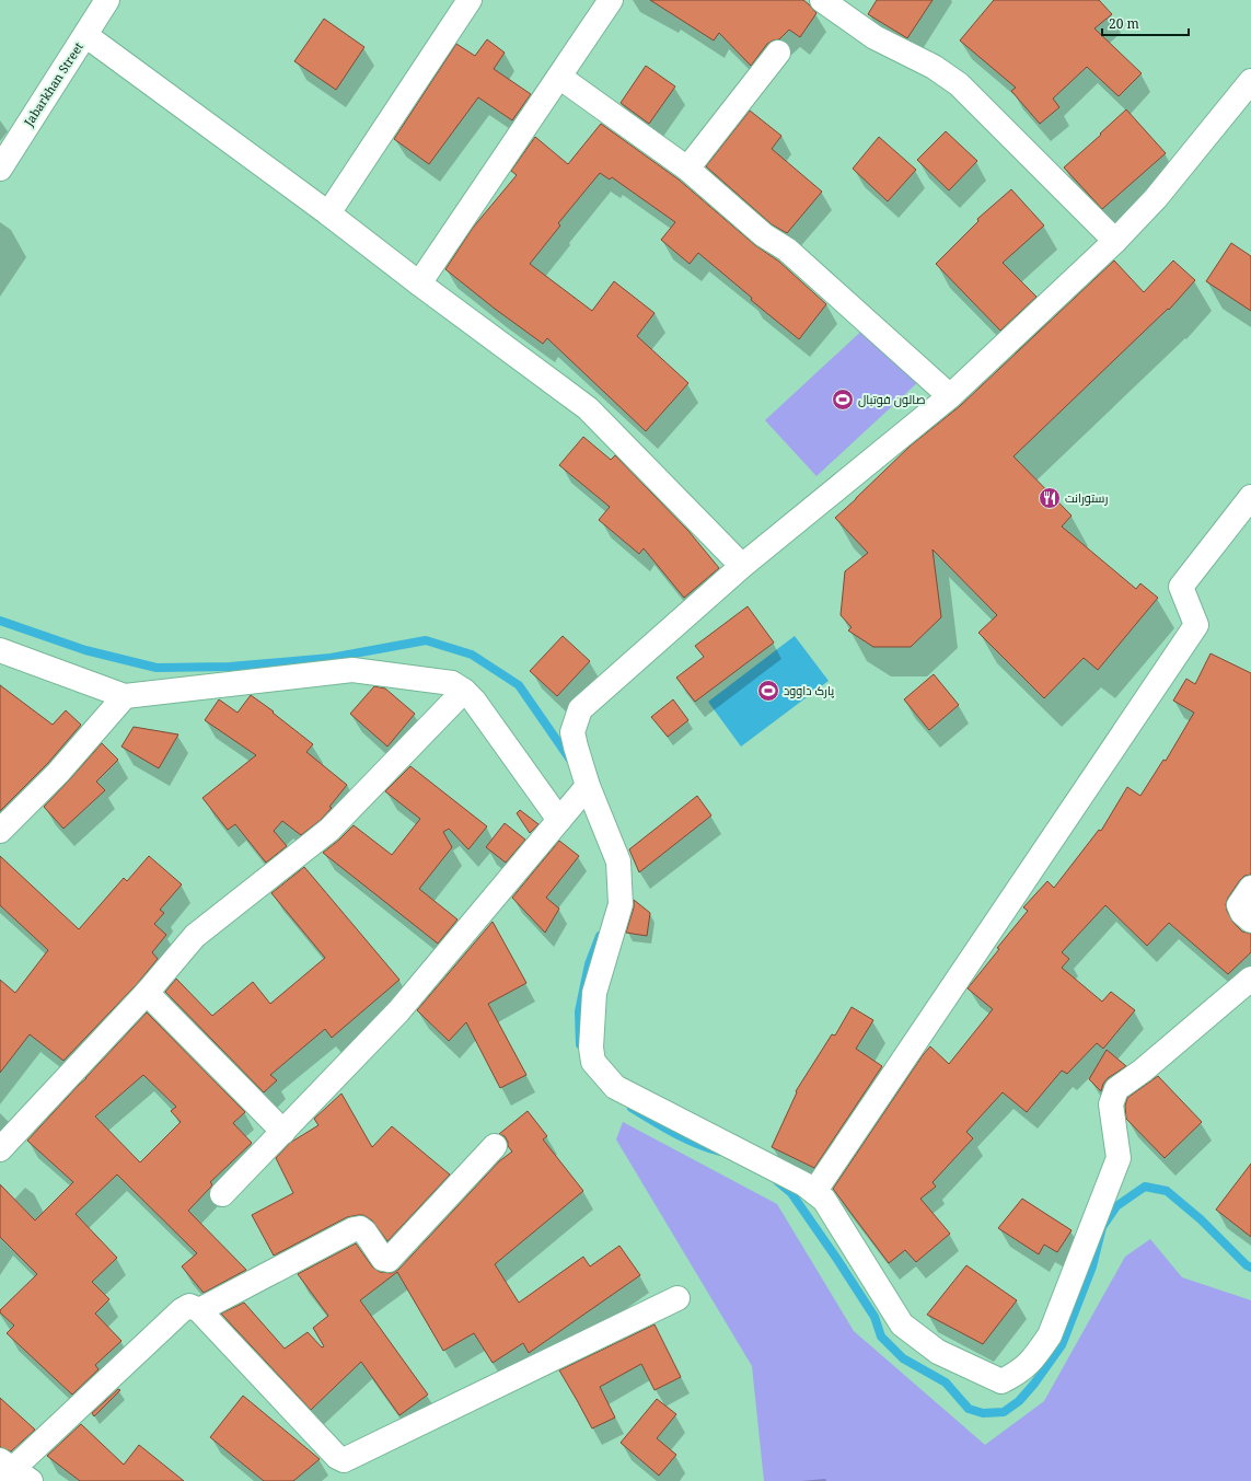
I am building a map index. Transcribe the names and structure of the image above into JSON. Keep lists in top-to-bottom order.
{
  "streets": {
    "street": ["Jabarkhan Street"]
  },
  "places": {
    "sports": ["صالون فوتبال", "پارک داوود"],
    "restaurant": ["رستورانت"]
  },
  "scale_bar": "20 m"
}
